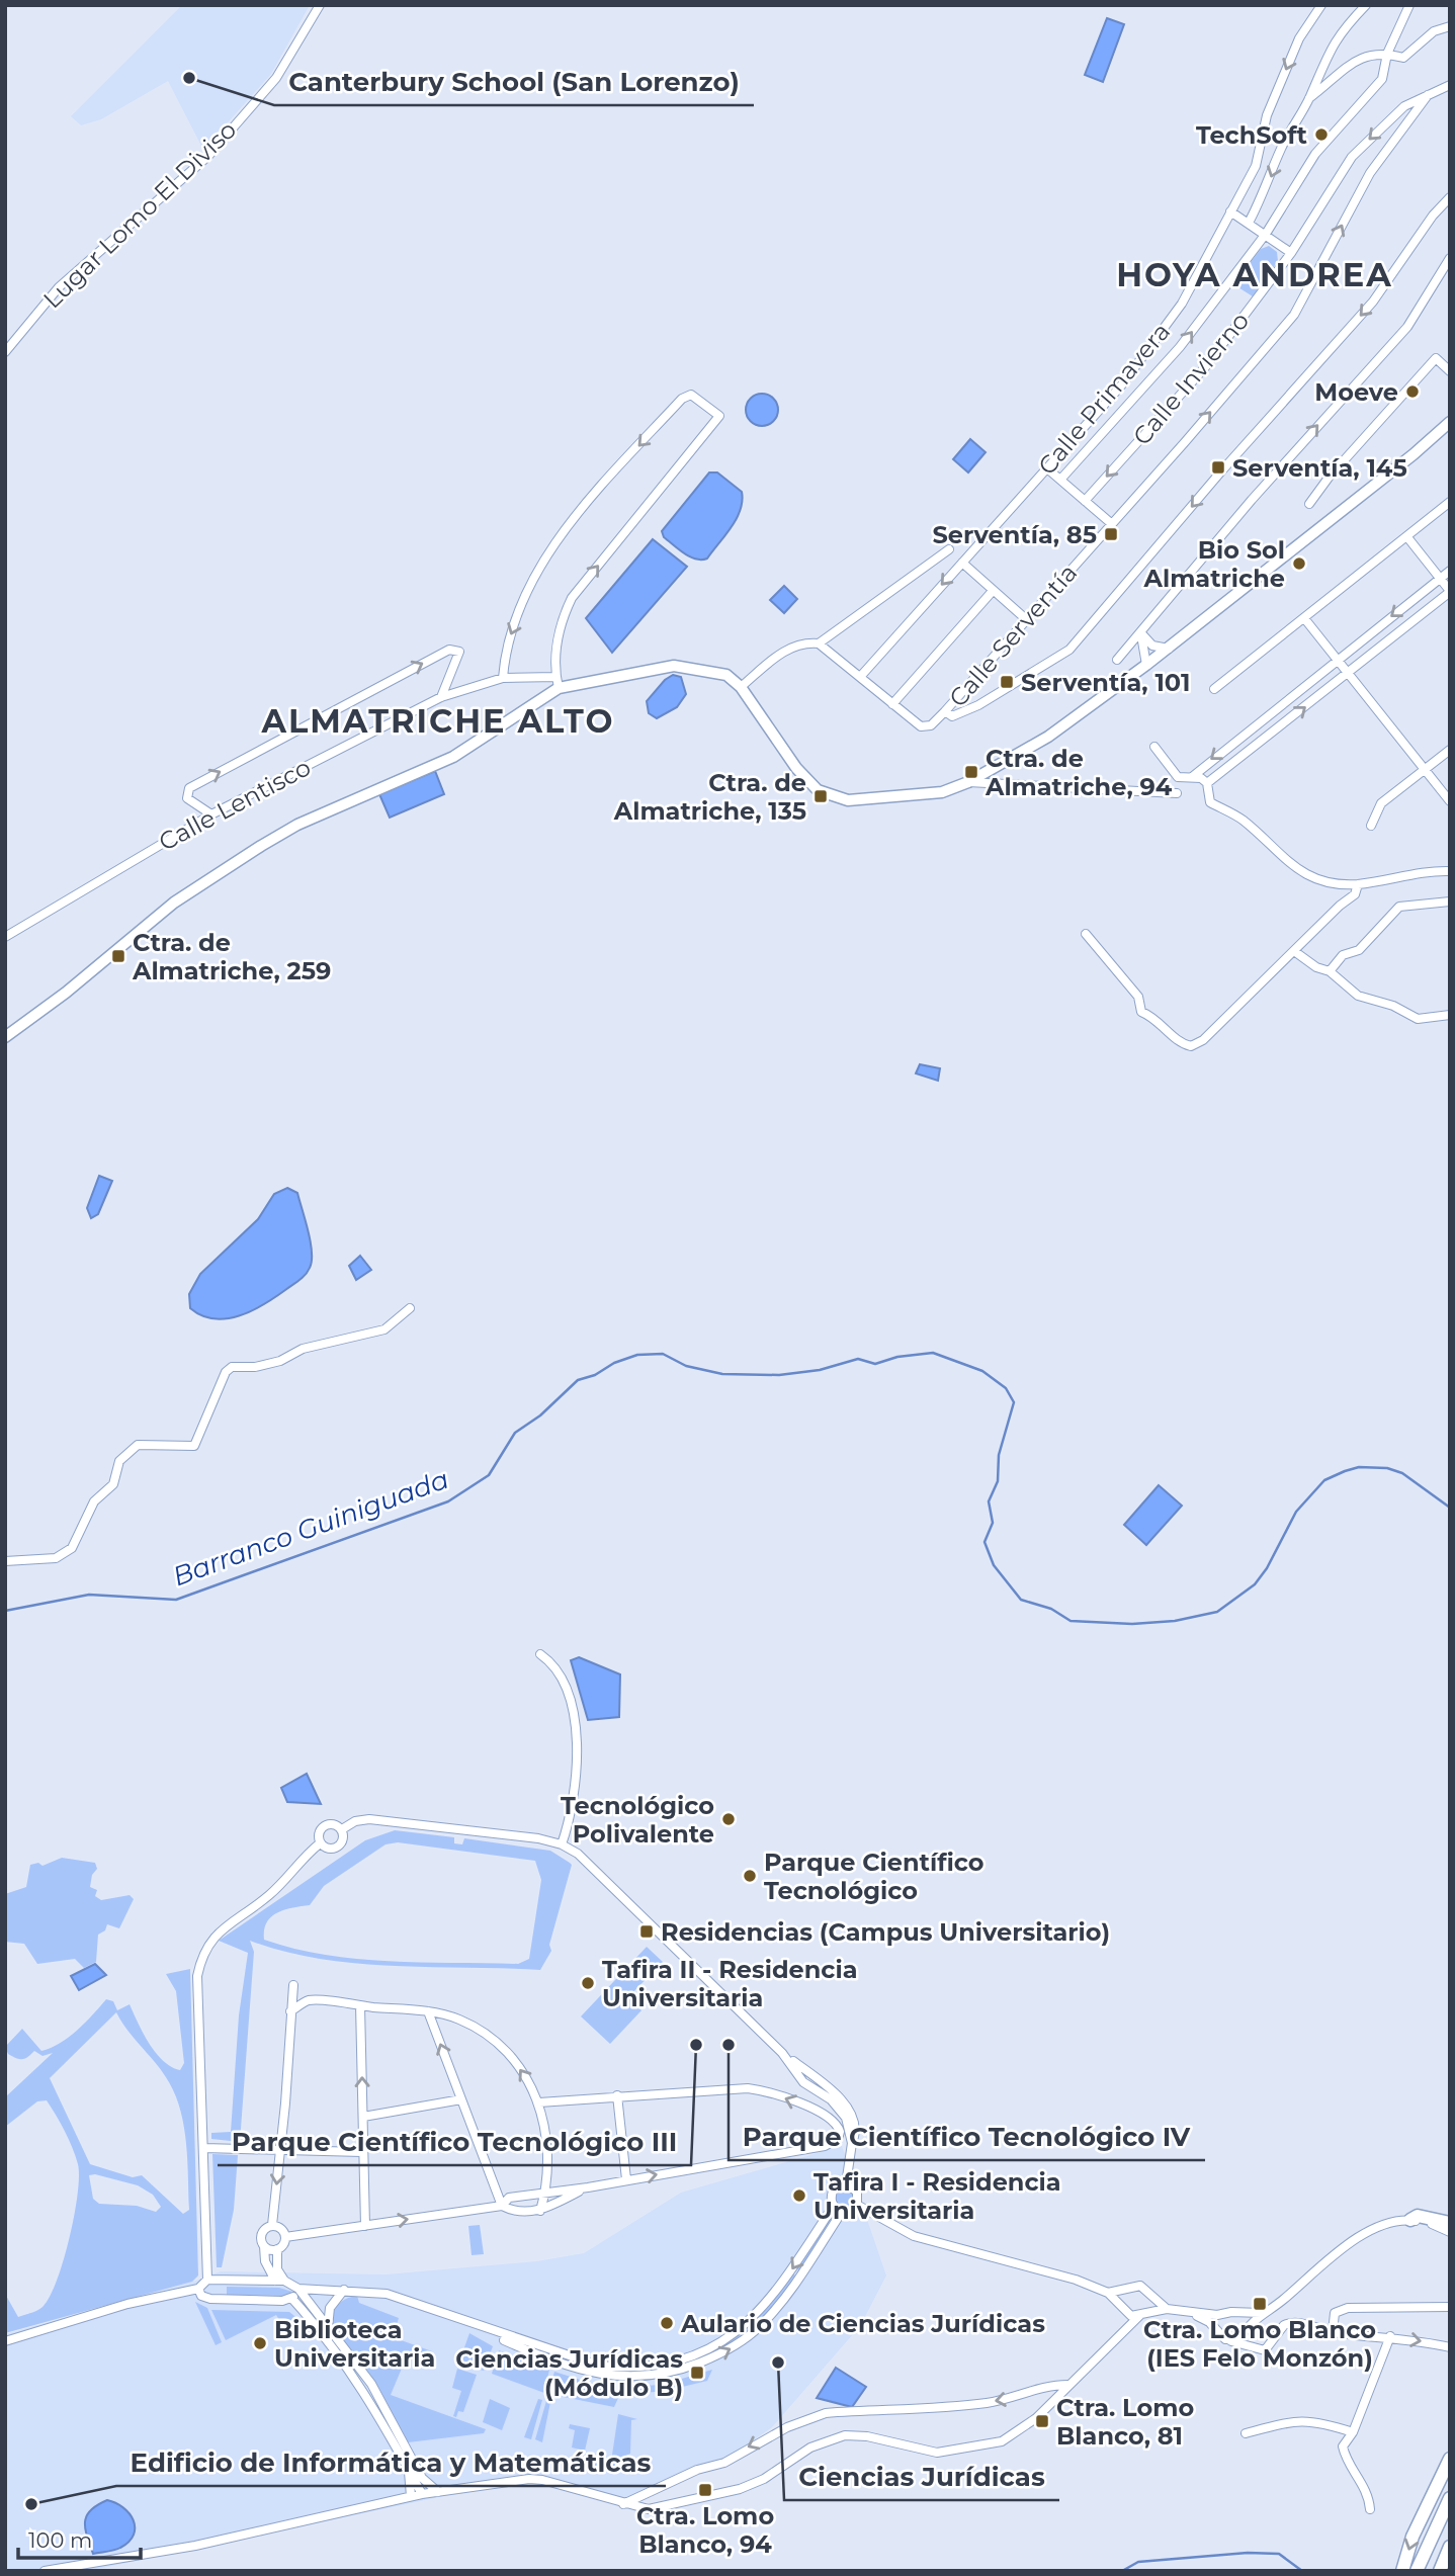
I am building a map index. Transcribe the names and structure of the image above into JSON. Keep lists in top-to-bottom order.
{
  "streets": {
    "street": [
      "Lugar Lomo El Diviso",
      "Calle Invierno",
      "Calle Primavera",
      "Calle Serventía",
      "Calle Lentisco"
    ]
  },
  "crossings": [
    ["Calle Invierno", "Calle Serventía"]
  ],
  "districts": ["HOYA ANDREA", "ALMATRICHE ALTO"],
  "water": ["Barranco Guiniguada"],
  "places": {
    "other": [
      "Canterbury School (San Lorenzo)",
      "TechSoft",
      "Moeve",
      "Bio Sol Almatriche",
      "Tecnológico Polivalente",
      "Parque Científico Tecnológico",
      "Tafira II - Residencia Universitaria",
      "Parque Científico Tecnológico III",
      "Parque Científico Tecnológico IV",
      "Tafira I - Residencia Universitaria",
      "Aulario de Ciencias Jurídicas",
      "Biblioteca Universitaria",
      "Ciencias Jurídicas",
      "Edificio de Informática y Matemáticas"
    ],
    "transit": [
      "Serventía, 145",
      "Serventía, 85",
      "Serventía, 101",
      "Ctra. de Almatriche, 94",
      "Ctra. de Almatriche, 135",
      "Ctra. de Almatriche, 259",
      "Residencias (Campus Universitario)",
      "Ctra. Lomo Blanco (IES Felo Monzón)",
      "Ciencias Jurídicas (Módulo B)",
      "Ctra. Lomo Blanco, 81",
      "Ctra. Lomo Blanco, 94"
    ]
  },
  "scale_bar": "100 m"
}
